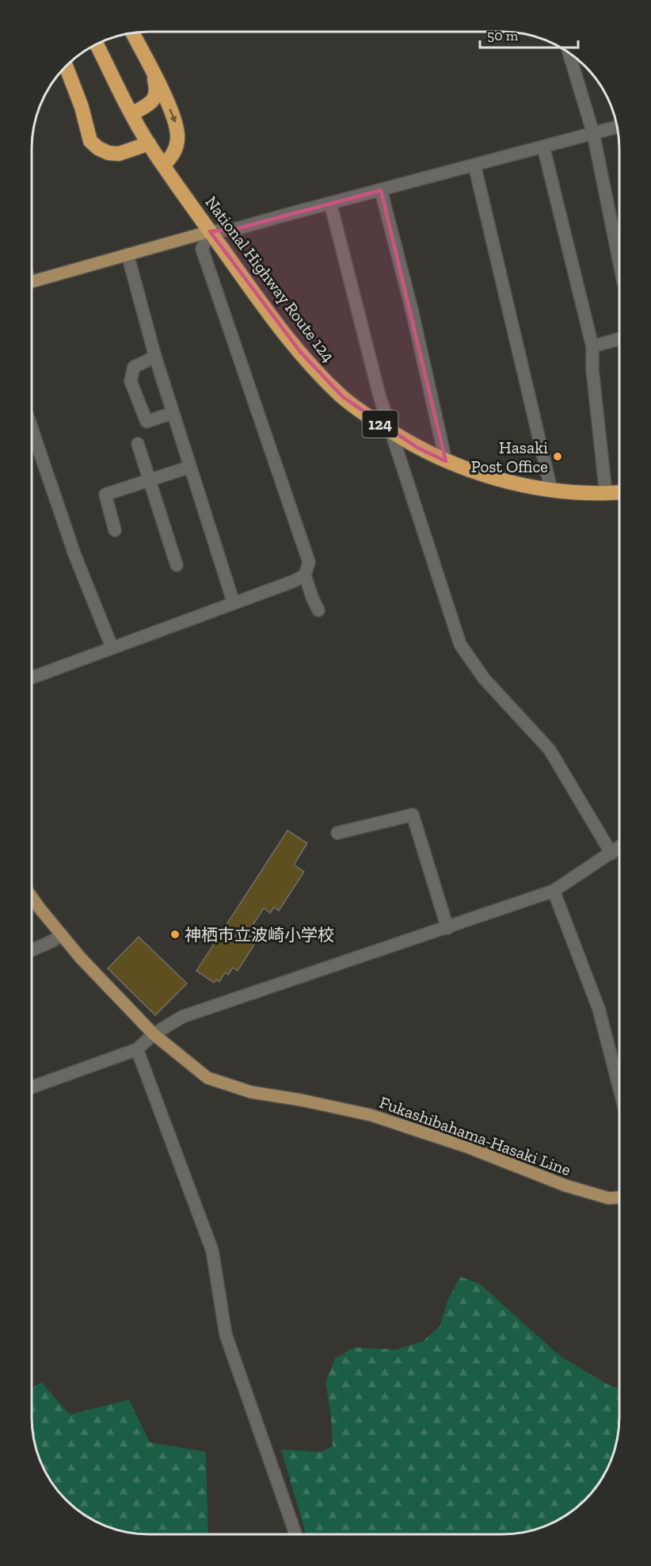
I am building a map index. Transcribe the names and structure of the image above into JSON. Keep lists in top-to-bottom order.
{
  "streets": {
    "highway": ["National Highway Route 124", "124"],
    "main road": ["Fukashibahama-Hasaki Line"]
  },
  "places": ["Hasaki Post Office", "神栖市立波崎小学校"],
  "scale_bar": "50 m"
}
